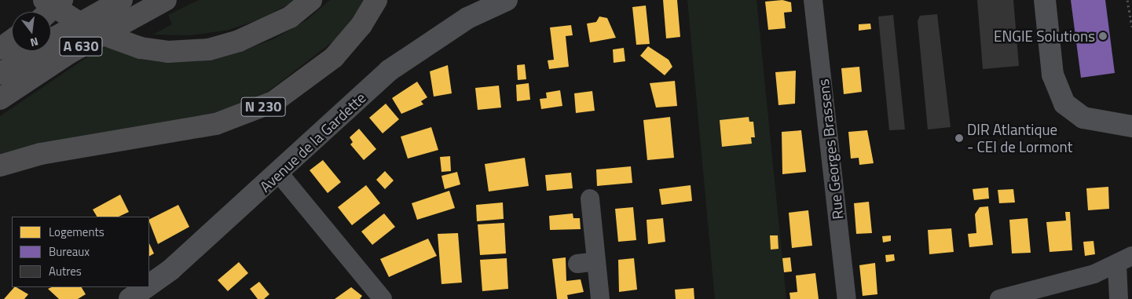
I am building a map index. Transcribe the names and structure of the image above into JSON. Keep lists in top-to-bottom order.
{
  "streets": {
    "highway": ["A 630", "N 230"],
    "main road": ["Avenue de la Gardette"],
    "street": ["Rue Georges Brassens"]
  },
  "places": ["ENGIE Solutions", "DIR Atlantique - CEI de Lormont"],
  "legend": ["Logements", "Bureaux", "Autres"],
  "north": "bottom"
}
